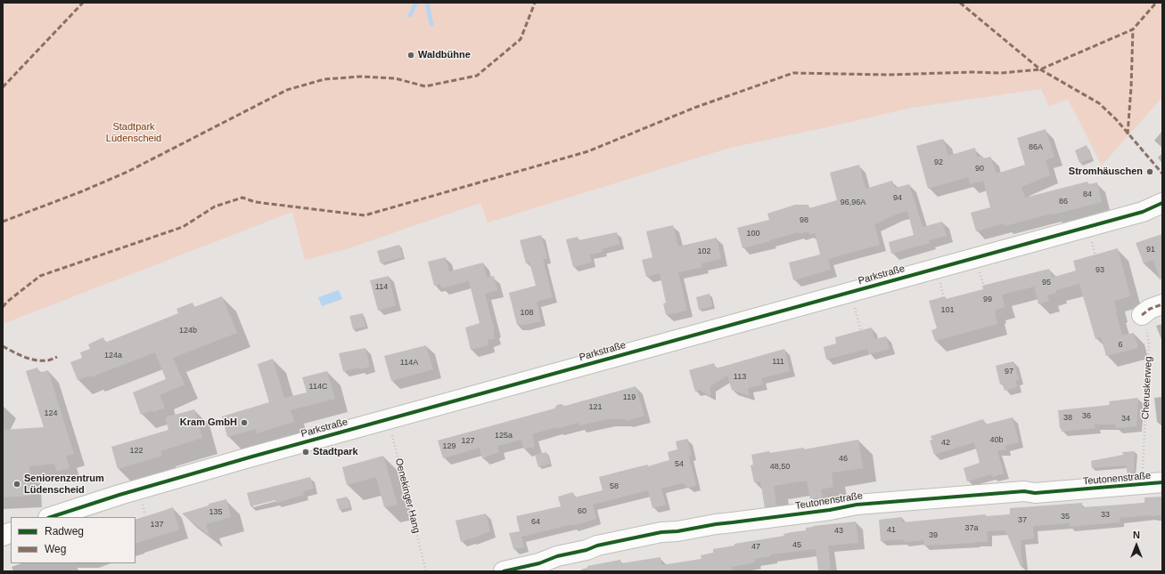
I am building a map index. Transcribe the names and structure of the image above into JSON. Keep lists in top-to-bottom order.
{
  "streets": {
    "street": ["Parkstraße", "Teutonenstraße"],
    "path": ["Cheruskerweg", "Oenekinger Hang"]
  },
  "crossings": [
    ["Parkstraße", "Oenekinger Hang"],
    ["Cheruskerweg", "Teutonenstraße"]
  ],
  "parks": ["Stadtpark Lüdenscheid"],
  "places": [
    "Waldbühne",
    "Stromhäuschen",
    "Kram GmbH",
    "Stadtpark",
    "Seniorenzentrum Lüdenscheid"
  ],
  "house_numbers": [
    "86A",
    "92",
    "90",
    "84",
    "94",
    "86",
    "96,96A",
    "98",
    "100",
    "91",
    "102",
    "93",
    "95",
    "114",
    "99",
    "101",
    "108",
    "124b",
    "6",
    "124a",
    "111",
    "114A",
    "97",
    "113",
    "114C",
    "119",
    "121",
    "124",
    "36",
    "38",
    "34",
    "125a",
    "40b",
    "127",
    "42",
    "129",
    "122",
    "46",
    "54",
    "48,50",
    "58",
    "60",
    "135",
    "33",
    "35",
    "37",
    "64",
    "137",
    "37a",
    "41",
    "43",
    "39",
    "45",
    "47"
  ],
  "legend": ["Radweg", "Weg"],
  "north": "top"
}
